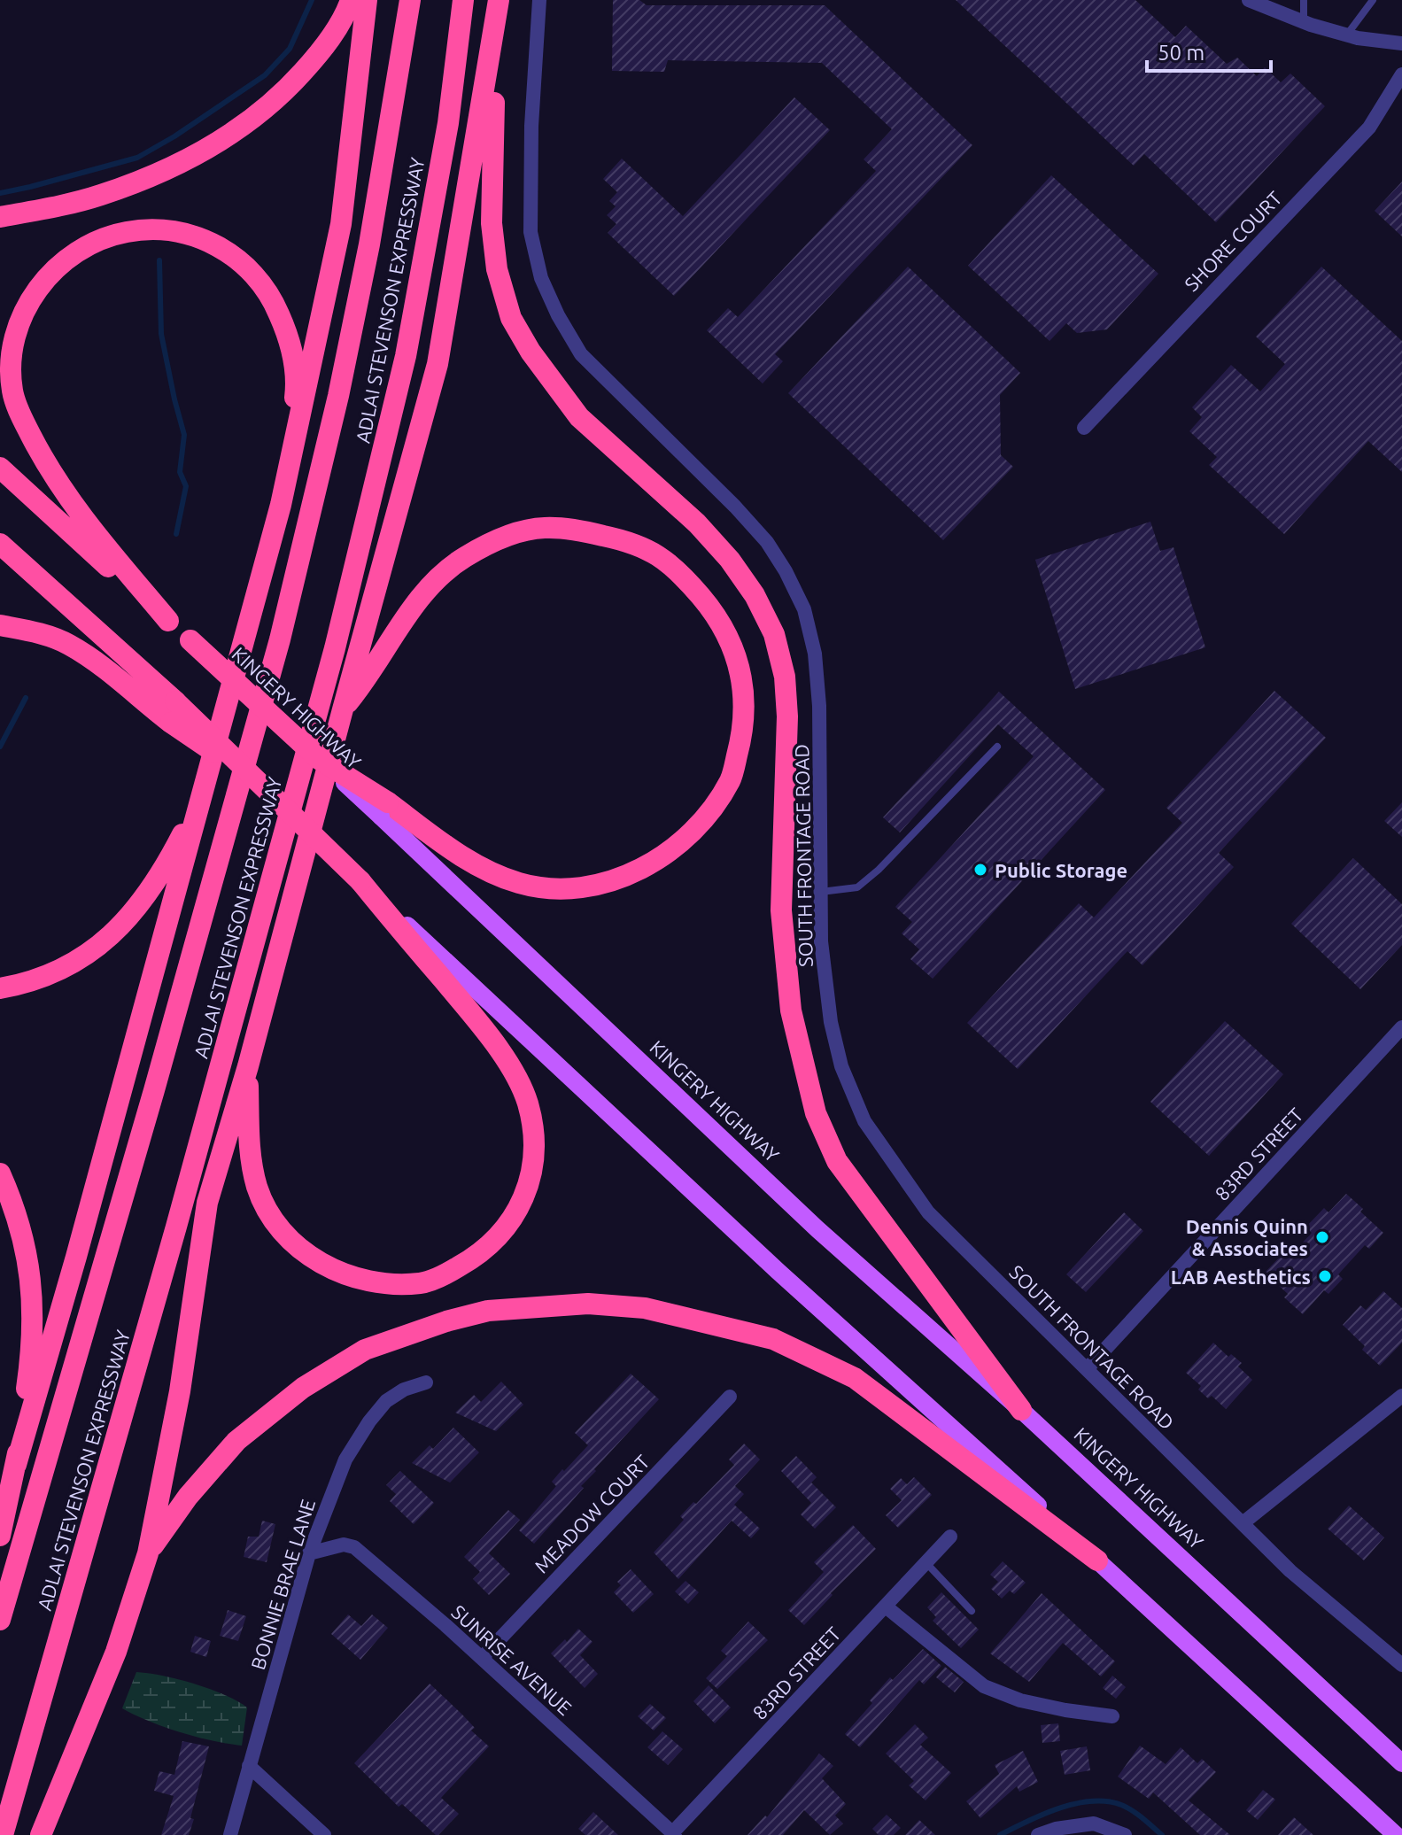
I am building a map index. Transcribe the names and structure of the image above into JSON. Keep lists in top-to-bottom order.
{
  "streets": {
    "highway": ["ADLAI STEVENSON EXPRESSWAY", "KINGERY HIGHWAY"],
    "street": [
      "SHORE COURT",
      "SOUTH FRONTAGE ROAD",
      "83RD STREET",
      "MEADOW COURT",
      "BONNIE BRAE LANE",
      "SUNRISE AVENUE"
    ]
  },
  "crossings": [
    ["SOUTH FRONTAGE ROAD", "83RD STREET"],
    ["83RD STREET", "SUNRISE AVENUE"],
    ["MEADOW COURT", "SUNRISE AVENUE"],
    ["BONNIE BRAE LANE", "SUNRISE AVENUE"]
  ],
  "places": ["Public Storage", "Dennis Quinn & Associates", "LAB Aesthetics"],
  "scale_bar": "50 m"
}
